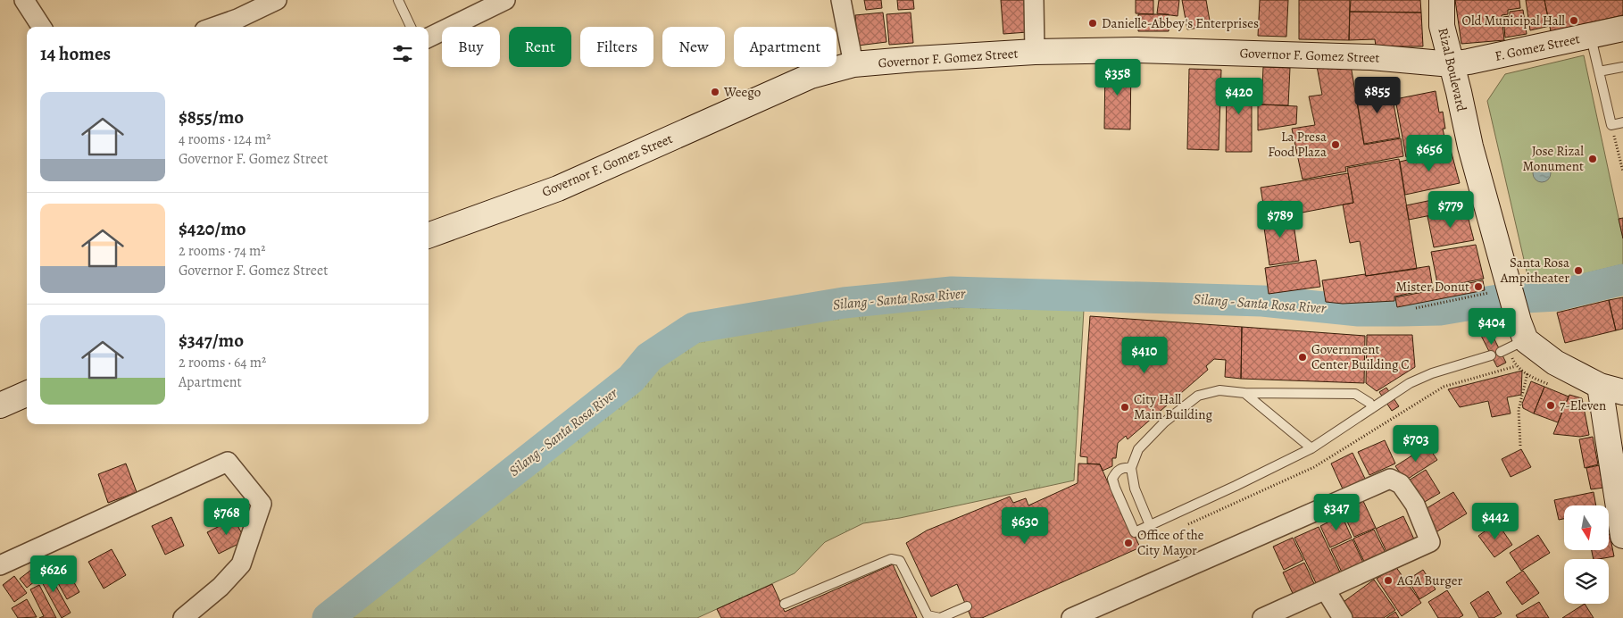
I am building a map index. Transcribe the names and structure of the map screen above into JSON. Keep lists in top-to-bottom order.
{
  "streets": {
    "street": ["F. Gomez Street", "Governor F. Gomez Street", "Rizal Boulevard"]
  },
  "crossings": [
    ["F. Gomez Street", "Governor F. Gomez Street"],
    ["F. Gomez Street", "Rizal Boulevard"],
    ["Governor F. Gomez Street", "Rizal Boulevard"]
  ],
  "water": ["Silang - Santa Rosa River"],
  "places": [
    "Old Municipal Hall",
    "Danielle-Abbey's Enterprises",
    "Weego",
    "La Presa Food Plaza",
    "Jose Rizal Monument",
    "Santa Rosa Ampitheater",
    "Mister Donut",
    "Government Center Building C",
    "7-Eleven",
    "City Hall Main Building",
    "Office of the City Mayor",
    "AGA Burger"
  ],
  "north": "bottom",
  "page": {
    "chip": [
      "Buy",
      "Rent",
      "Filters",
      "New",
      "Apartment"
    ],
    "heading": "14 homes",
    "price": [
      "$358",
      "$855",
      "$420",
      "$656",
      "$779",
      "$789",
      "$404",
      "$410",
      "$703",
      "$347",
      "$768",
      "$442",
      "$630",
      "$626"
    ],
    "list": [
      {
        "name": "$855/mo",
        "note": "4 rooms · 124 m² · Governor F. Gomez Street"
      },
      {
        "name": "$420/mo",
        "note": "2 rooms · 74 m² · Governor F. Gomez Street"
      },
      {
        "name": "$347/mo",
        "note": "2 rooms · 64 m² · Apartment"
      }
    ]
  }
}
